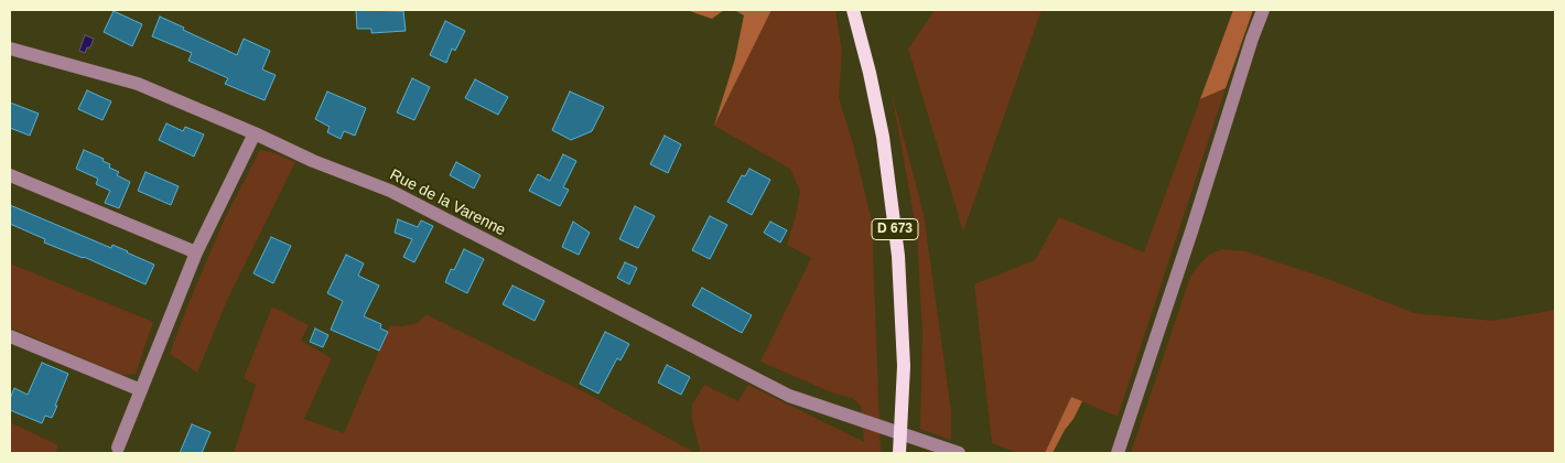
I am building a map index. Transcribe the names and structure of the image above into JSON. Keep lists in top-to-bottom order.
{
  "streets": {
    "main road": ["D 673"],
    "street": ["Rue de la Varenne"]
  }
}
